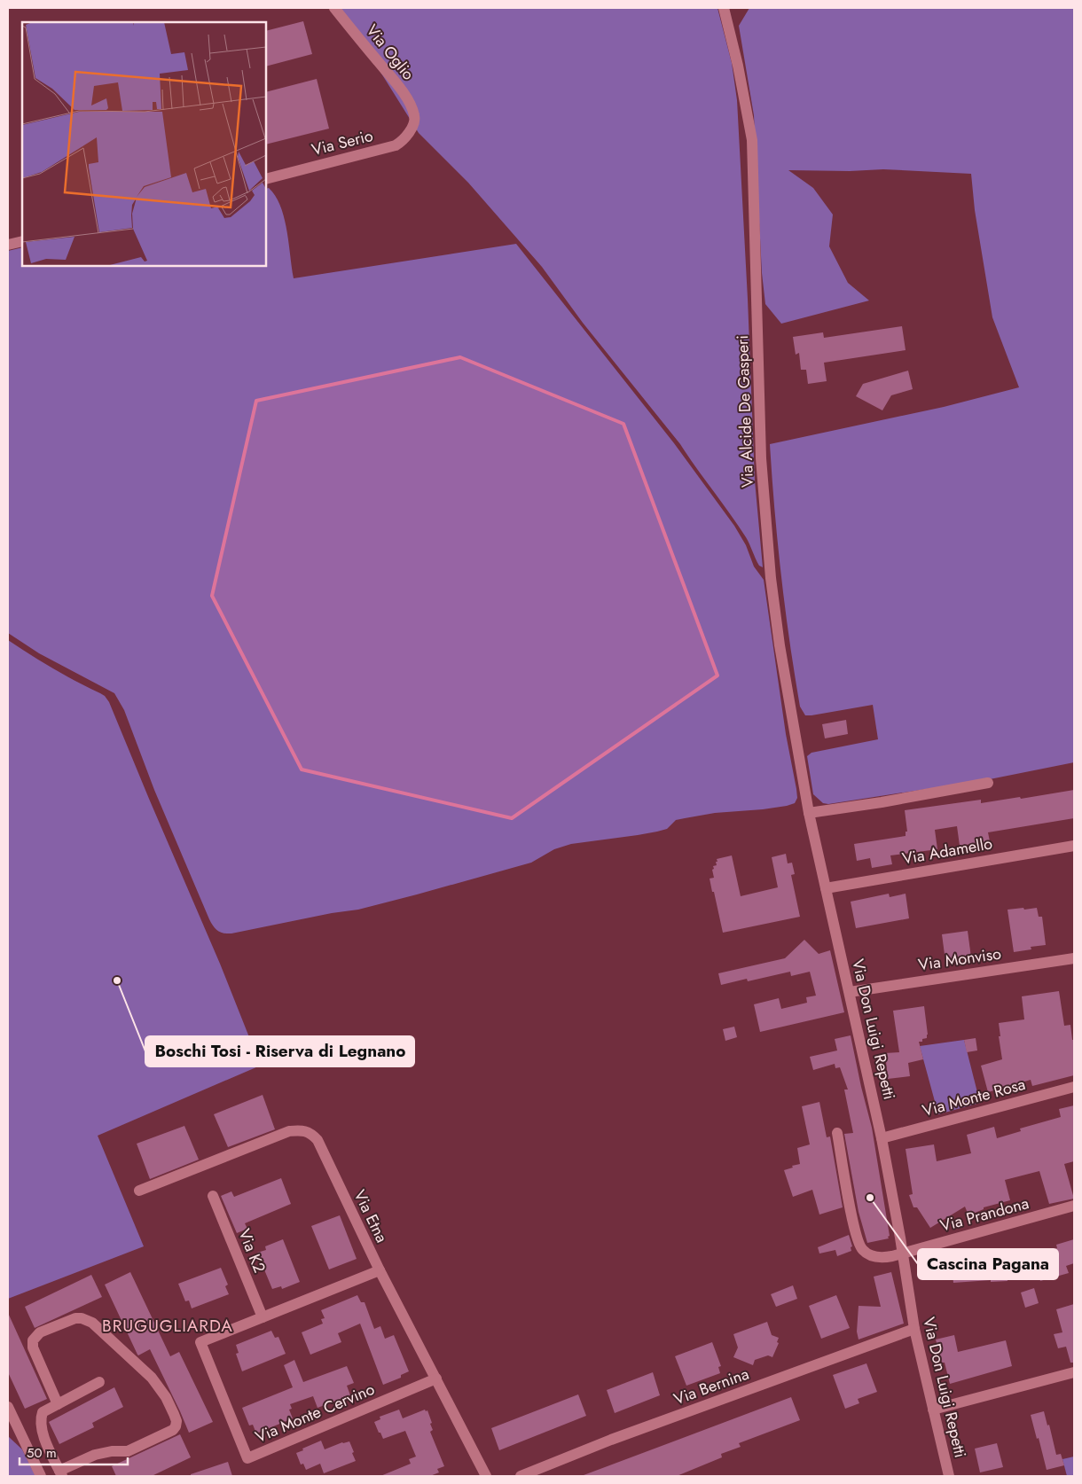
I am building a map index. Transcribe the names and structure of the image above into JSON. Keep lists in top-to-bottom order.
{
  "streets": {
    "street": [
      "Via Oglio",
      "Via Serio",
      "Via Alcide De Gasperi",
      "Via Adamello",
      "Via Monviso",
      "Via Don Luigi Repetti",
      "Via Monte Rosa",
      "Via Prandona",
      "Via Etna",
      "Via K2",
      "Via Bernina",
      "Via Monte Cervino"
    ]
  },
  "crossings": [
    ["Via Oglio", "Via Serio"],
    ["Via Alcide De Gasperi", "Via Don Luigi Repetti"],
    ["Via Adamello", "Via Don Luigi Repetti"],
    ["Via Monviso", "Via Don Luigi Repetti"],
    ["Via Don Luigi Repetti", "Via Monte Rosa"],
    ["Via Don Luigi Repetti", "Via Prandona"],
    ["Via Don Luigi Repetti", "Via Bernina"],
    ["Via Etna", "Via Monte Cervino"],
    ["Via K2", "Via Monte Cervino"]
  ],
  "districts": ["BRUGUGLIARDA"],
  "places": ["Boschi Tosi - Riserva di Legnano", "Cascina Pagana"],
  "scale_bar": "50 m"
}
